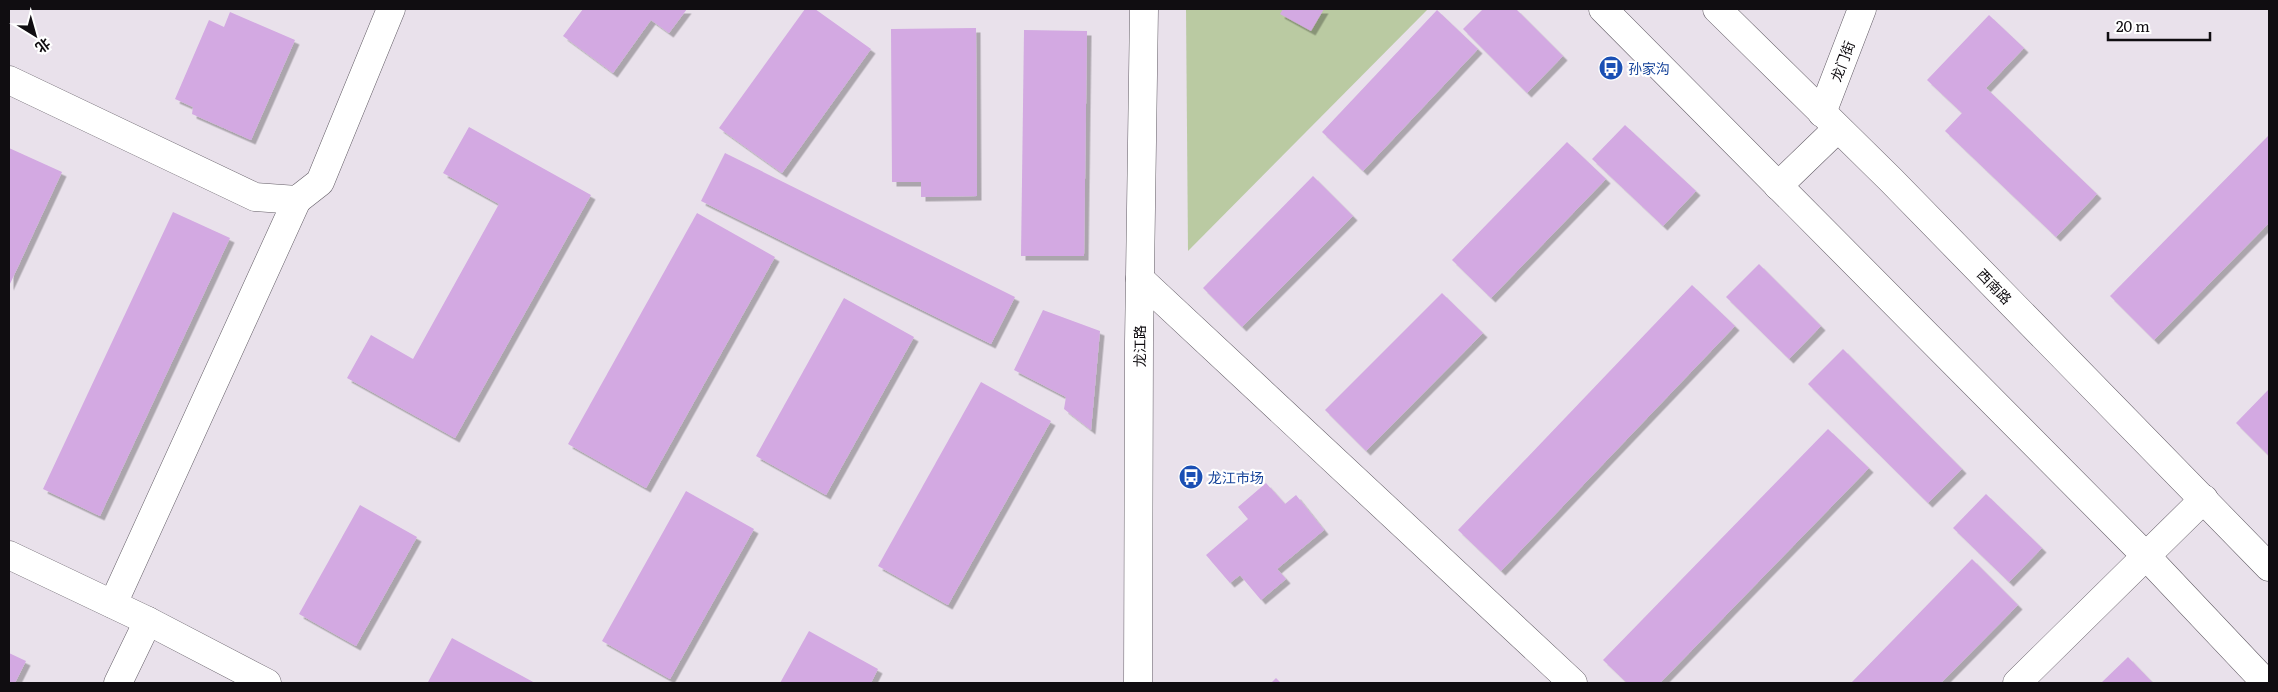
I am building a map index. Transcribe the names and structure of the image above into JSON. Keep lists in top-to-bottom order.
{
  "streets": {
    "street": ["龙门街", "西南路", "龙江路"]
  },
  "crossings": [
    ["龙门街", "西南路"]
  ],
  "places": {
    "bus stop": ["孙家沟", "龙江市场"]
  },
  "scale_bar": "20 m",
  "north": "bottom right"
}
